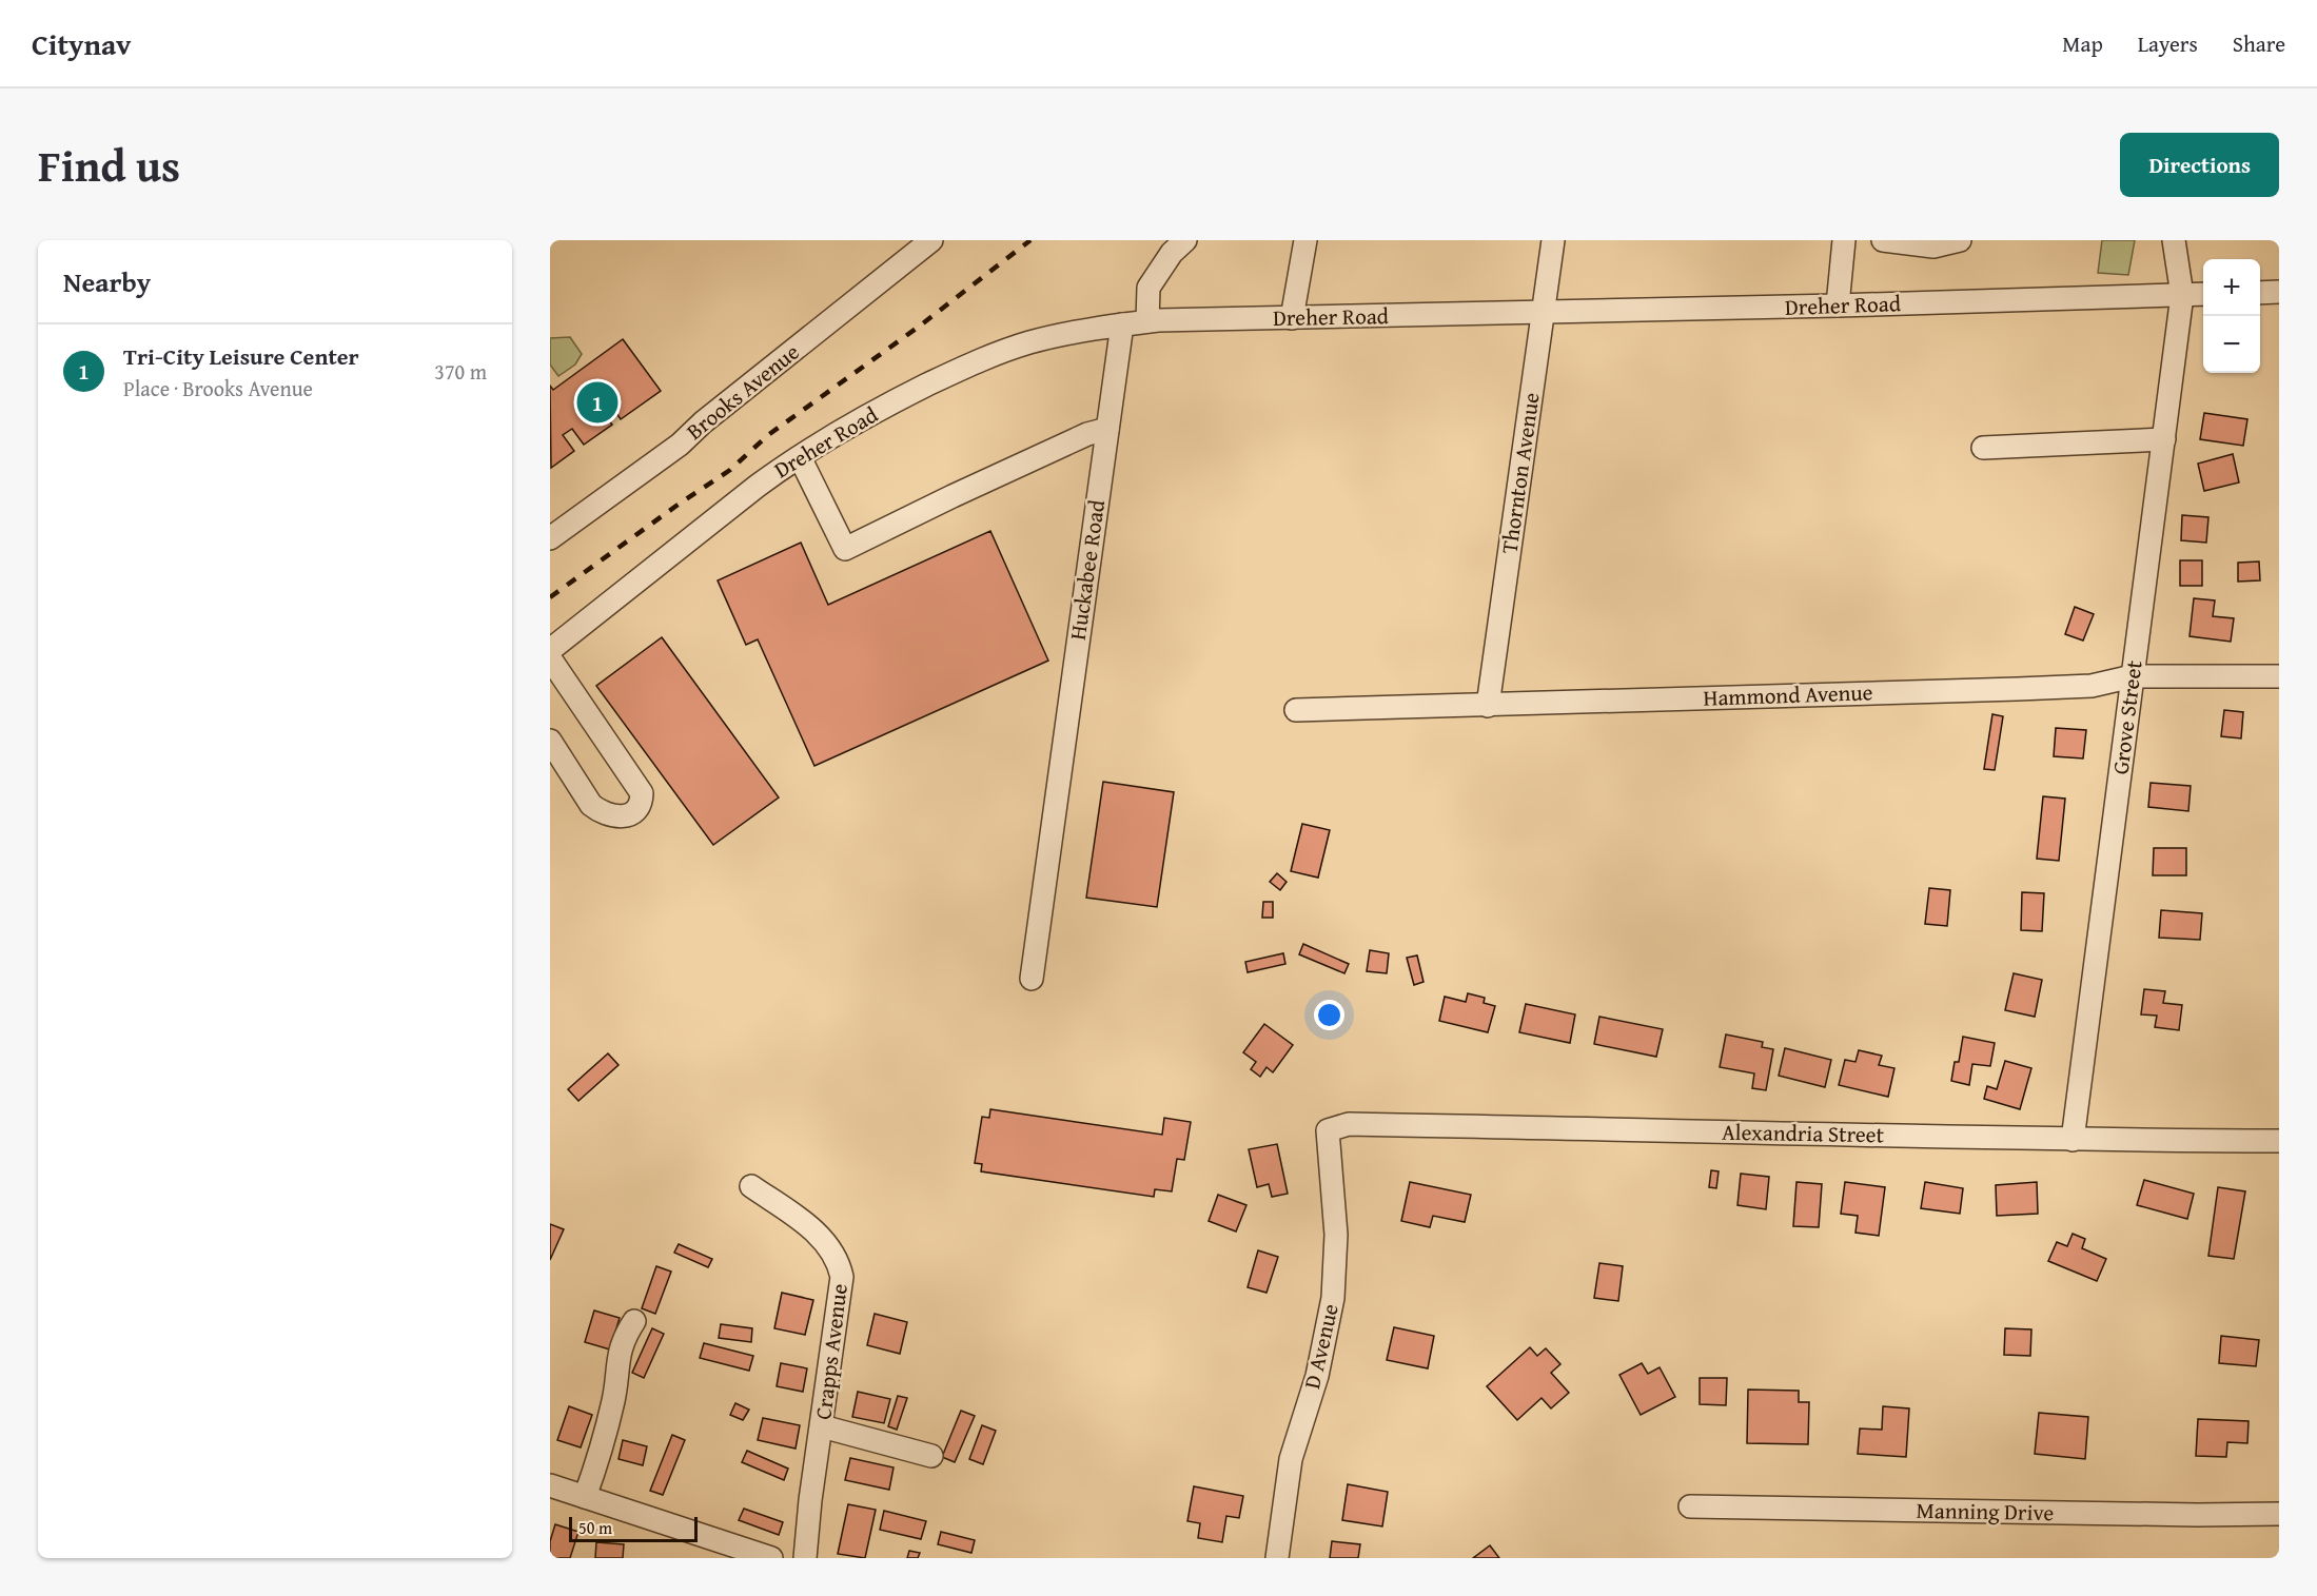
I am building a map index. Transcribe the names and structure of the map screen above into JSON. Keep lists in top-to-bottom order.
{
  "streets": {
    "street": [
      "Dreher Road",
      "Brooks Avenue",
      "Thornton Avenue",
      "Huckabee Road",
      "Hammond Avenue",
      "Grove Street",
      "Alexandria Street",
      "D Avenue",
      "Crapps Avenue",
      "Manning Drive"
    ]
  },
  "crossings": [
    ["Dreher Road", "Thornton Avenue"],
    ["Dreher Road", "Huckabee Road"],
    ["Dreher Road", "Grove Street"],
    ["Thornton Avenue", "Hammond Avenue"],
    ["Hammond Avenue", "Grove Street"],
    ["Grove Street", "Alexandria Street"],
    ["Alexandria Street", "D Avenue"]
  ],
  "scale_bar": "50 m",
  "page": {
    "header": "Citynav",
    "nav": ["Map", "Layers", "Share"],
    "title": "Find us",
    "buttons": "Directions",
    "heading": "Nearby",
    "map_buttons": ["+", "−"],
    "list": [
      {
        "mark": "1",
        "name": "Tri-City Leisure Center",
        "note": "Place · Brooks Avenue",
        "value": "370 m"
      }
    ],
    "pins": "1",
    "scale": "50 m"
  }
}
